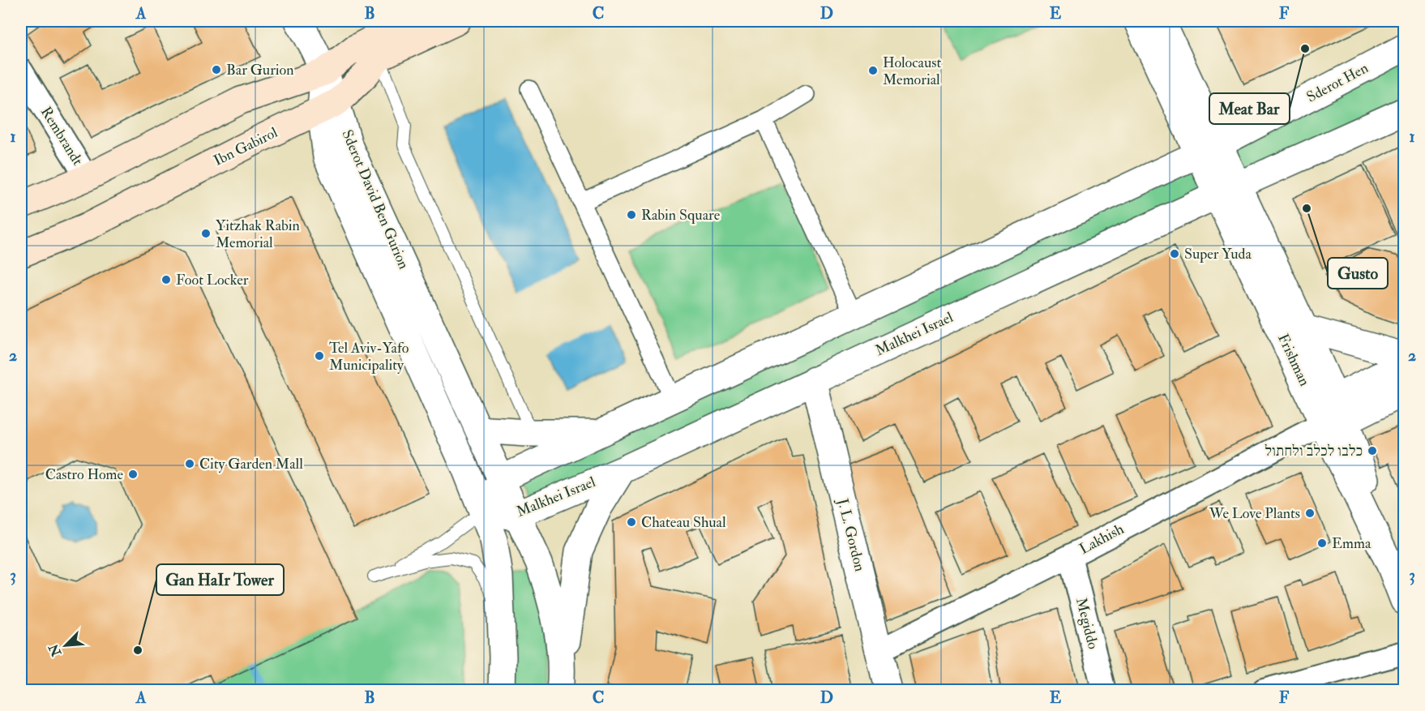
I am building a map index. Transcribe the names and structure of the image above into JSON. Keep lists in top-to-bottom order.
{
  "streets": {
    "main road": ["Ibn Gabirol"],
    "street": [
      "Sderot Hen",
      "Rembrandt",
      "Sderot David Ben Gurion",
      "Malkhei Israel",
      "Frishman",
      "J. L. Gordon",
      "Lakhish",
      "Megiddo"
    ]
  },
  "crossings": [
    ["Ibn Gabirol", "Sderot David Ben Gurion"],
    ["Sderot David Ben Gurion", "Malkhei Israel"],
    ["Malkhei Israel", "Frishman"],
    ["Malkhei Israel", "J. L. Gordon"],
    ["Frishman", "Lakhish"],
    ["J. L. Gordon", "Lakhish"],
    ["Lakhish", "Megiddo"]
  ],
  "places": [
    "Meat Bar",
    "Bar Gurion",
    "Holocaust Memorial",
    "Gusto",
    "Rabin Square",
    "Yitzhak Rabin Memorial",
    "Super Yuda",
    "Foot Locker",
    "Tel Aviv-Yafo Municipality",
    "כלבו לכלב ולחתול",
    "City Garden Mall",
    "Castro Home",
    "We Love Plants",
    "Chateau Shual",
    "Emma",
    "Gan HaIr Tower"
  ],
  "north": "bottom left",
  "grid": {
    "columns": [
      "A",
      "B",
      "C",
      "D",
      "E",
      "F"
    ],
    "rows": ["1", "2", "3"]
  }
}
